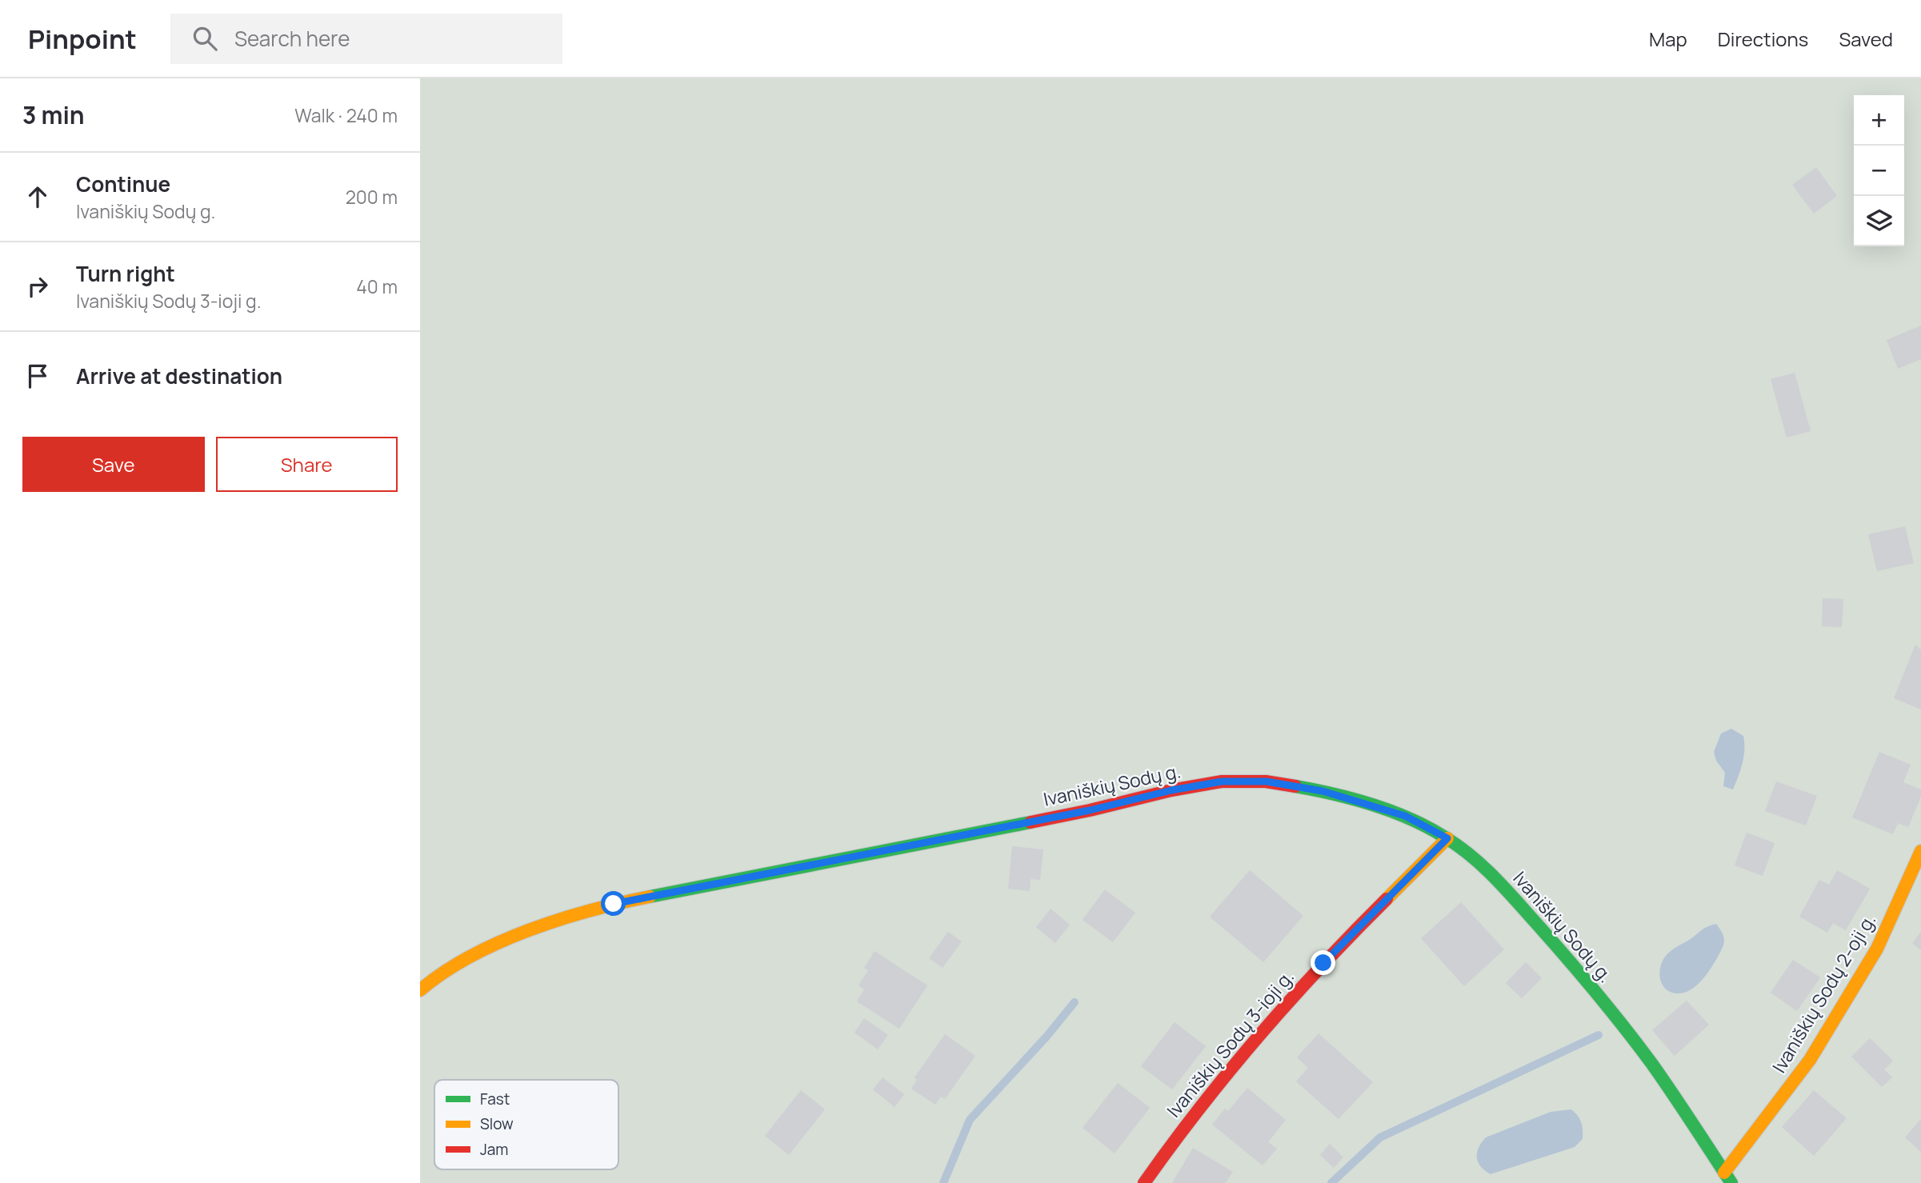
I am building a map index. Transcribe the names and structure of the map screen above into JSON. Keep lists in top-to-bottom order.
{
  "streets": {
    "street": ["Ivaniškių Sodų g.", "Ivaniškių Sodų 2-oji g.", "Ivaniškių Sodų 3-ioji g."]
  },
  "crossings": [
    ["Ivaniškių Sodų g.", "Ivaniškių Sodų 2-oji g."],
    ["Ivaniškių Sodų g.", "Ivaniškių Sodų 3-ioji g."]
  ],
  "legend": ["Fast", "Slow", "Jam"],
  "page": {
    "header": "Pinpoint",
    "search": "Search here",
    "nav": ["Map", "Directions", "Saved"],
    "heading": ["3 min", "Walk · 240 m"],
    "map_buttons": ["+", "−"],
    "list": [
      ["Continue", "Ivaniškių Sodų g.", "200 m"],
      ["Turn right", "Ivaniškių Sodų 3-ioji g.", "40 m"],
      "Arrive at destination"
    ],
    "buttons": ["Save", "Share"]
  }
}
